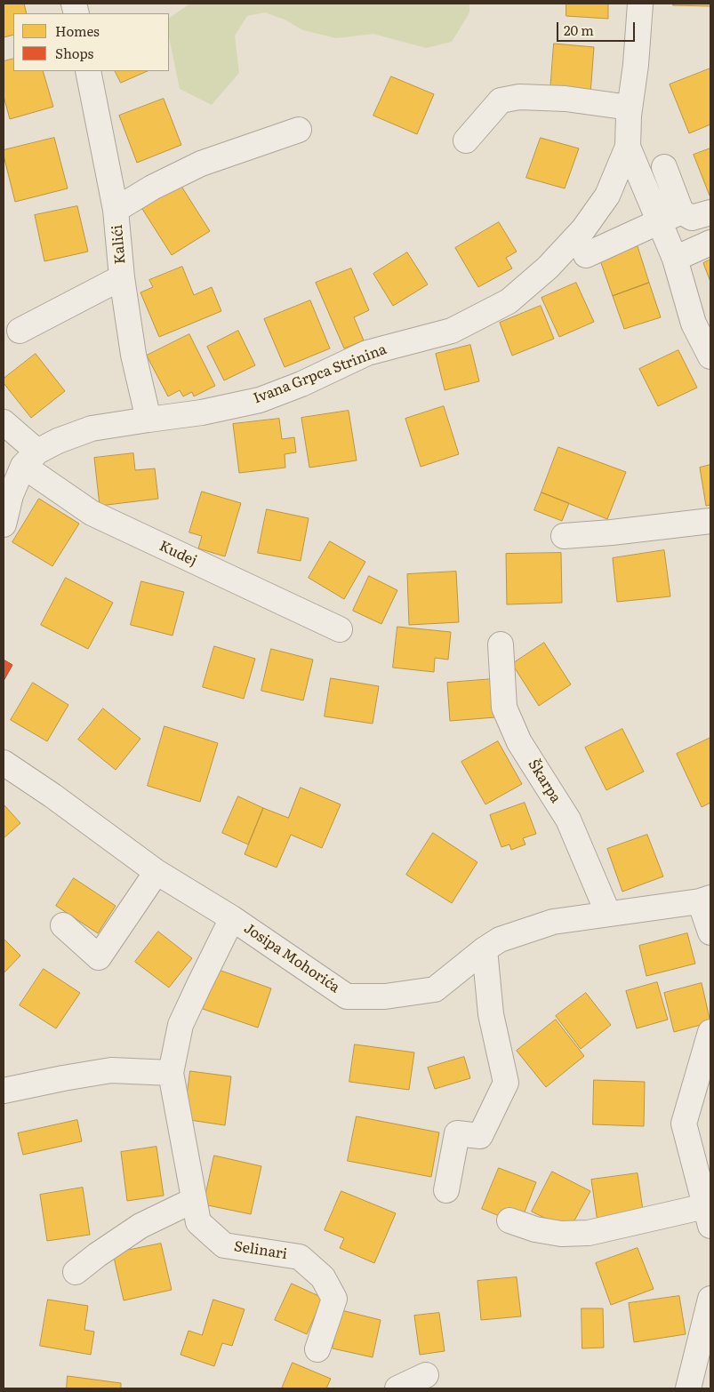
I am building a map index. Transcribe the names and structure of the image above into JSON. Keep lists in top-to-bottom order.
{
  "streets": {
    "street": [
      "Kalići",
      "Ivana Grpca Strinina",
      "Kudej",
      "Škarpa",
      "Josipa Mohorića",
      "Selinari"
    ]
  },
  "crossings": [
    ["Kalići", "Ivana Grpca Strinina"],
    ["Ivana Grpca Strinina", "Kudej"],
    ["Škarpa", "Josipa Mohorića"],
    ["Josipa Mohorića", "Selinari"]
  ],
  "legend": ["Homes", "Shops"],
  "scale_bar": "20 m"
}
